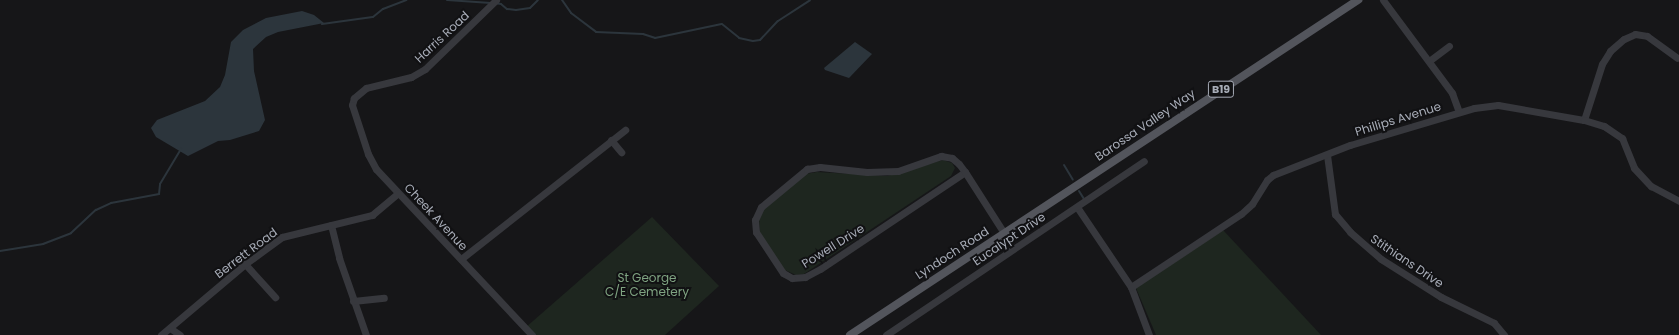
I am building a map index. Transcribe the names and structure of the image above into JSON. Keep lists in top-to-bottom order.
{
  "streets": {
    "main road": ["B19", "Barossa Valley Way", "Lyndoch Road"],
    "street": [
      "Harris Road",
      "Phillips Avenue",
      "Cheek Avenue",
      "Eucalypt Drive",
      "Powell Drive",
      "Berrett Road",
      "Stithians Drive"
    ]
  },
  "crossings": [
    ["Harris Road", "Cheek Avenue"],
    ["Phillips Avenue", "Stithians Drive"],
    ["Barossa Valley Way", "Lyndoch Road"],
    ["Cheek Avenue", "Berrett Road"],
    ["Powell Drive", "Lyndoch Road"]
  ],
  "parks": ["St George C/E Cemetery"]
}
